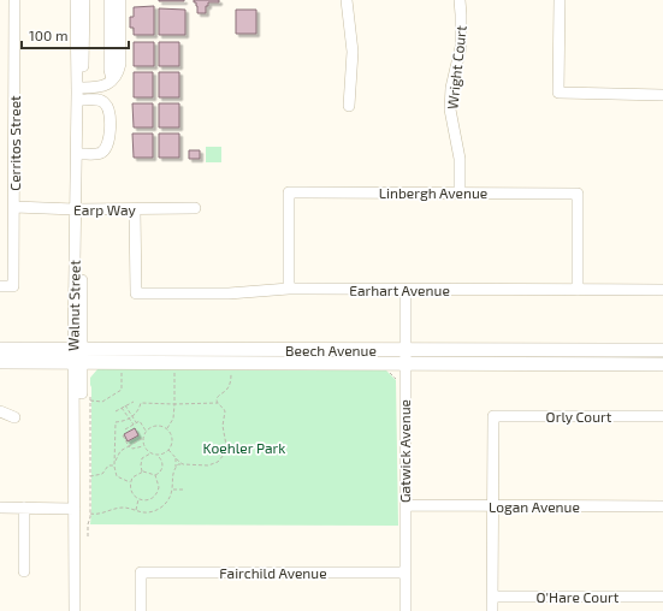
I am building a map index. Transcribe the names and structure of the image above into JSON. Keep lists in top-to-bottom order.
{
  "streets": {
    "main road": ["Beech Avenue"],
    "street": [
      "Wright Court",
      "Cerritos Street",
      "Linbergh Avenue",
      "Earp Way",
      "Earhart Avenue",
      "Walnut Street",
      "Orly Court",
      "Gatwick Avenue",
      "Logan Avenue",
      "Fairchild Avenue",
      "O'Hare Court"
    ]
  },
  "crossings": [
    ["Wright Court", "Linbergh Avenue"],
    ["Cerritos Street", "Earp Way"],
    ["Linbergh Avenue", "Earhart Avenue"],
    ["Earp Way", "Earhart Avenue"],
    ["Earp Way", "Walnut Street"],
    ["Earhart Avenue", "Gatwick Avenue"],
    ["Walnut Street", "Beech Avenue"],
    ["Beech Avenue", "Gatwick Avenue"],
    ["Orly Court", "Logan Avenue"],
    ["Gatwick Avenue", "Logan Avenue"],
    ["Gatwick Avenue", "Fairchild Avenue"]
  ],
  "parks": ["Koehler Park"],
  "scale_bar": "100 m"
}
